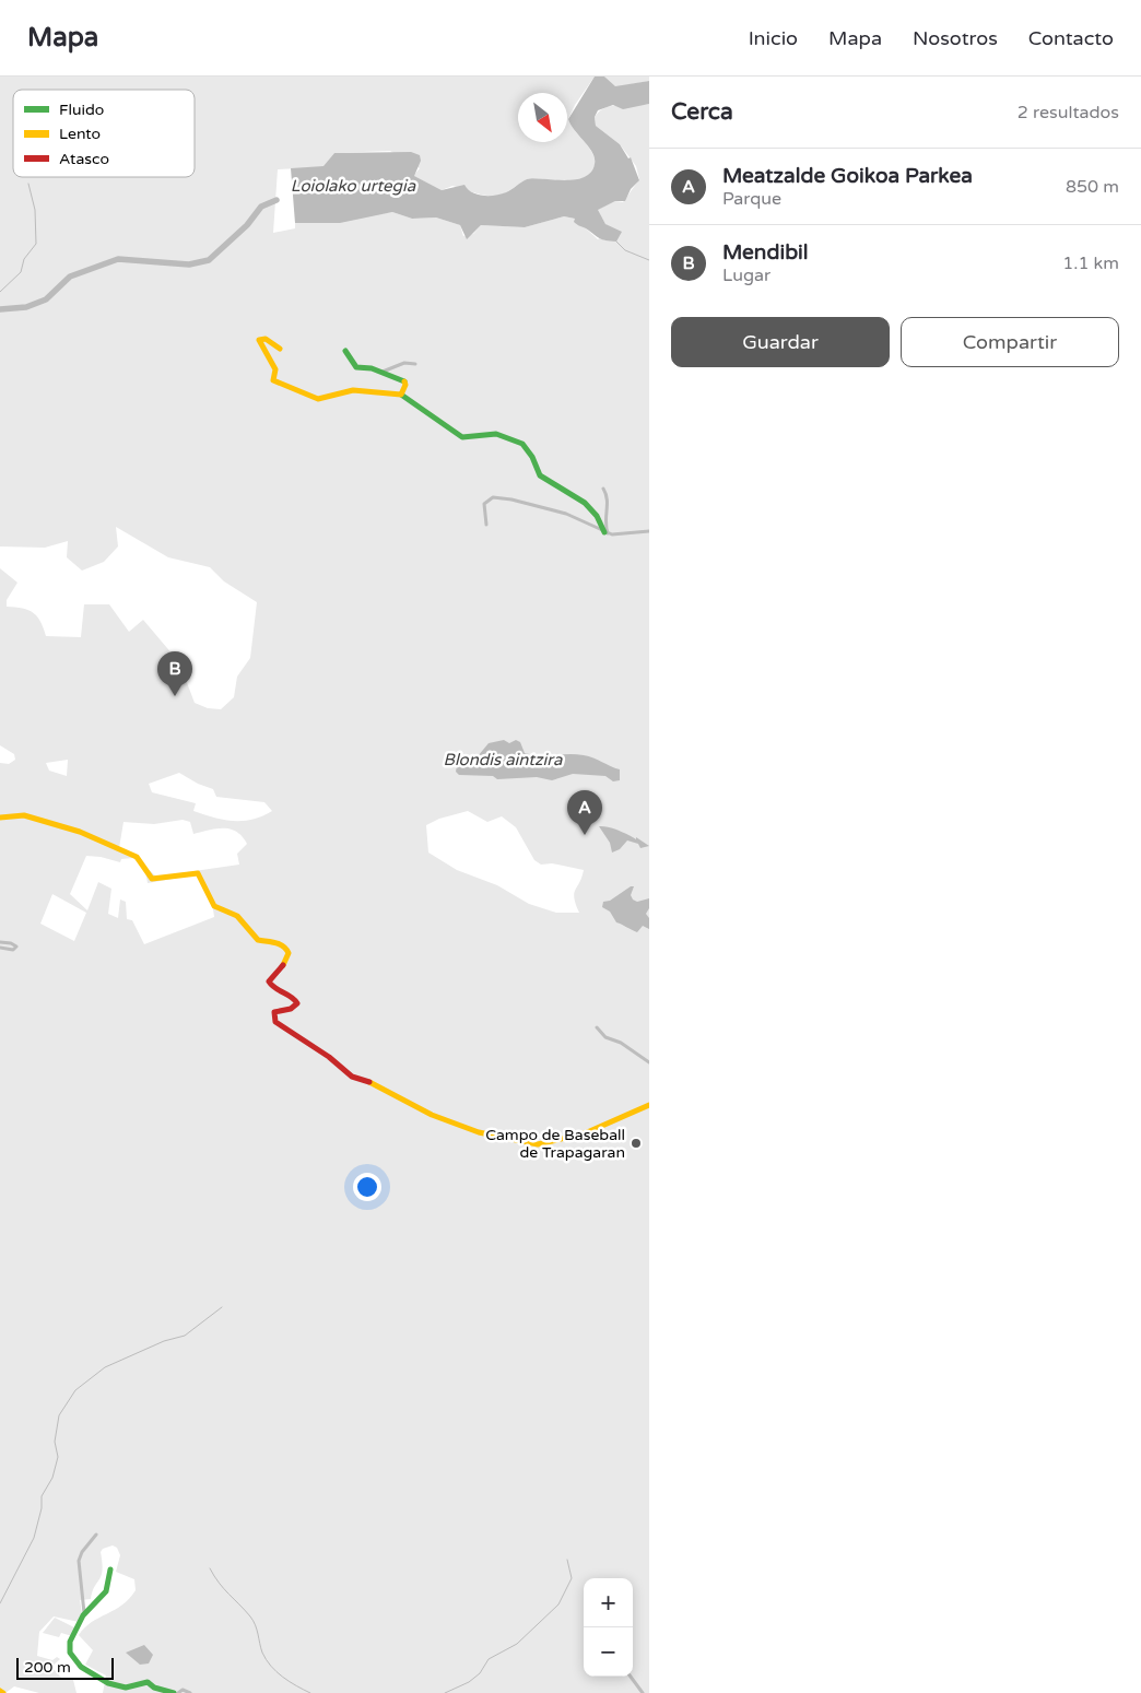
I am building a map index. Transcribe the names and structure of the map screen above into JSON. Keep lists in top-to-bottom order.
{
  "water": ["Loiolako urtegia", "Blondis aintzira"],
  "places": ["Campo de Baseball de Trapagaran"],
  "legend": ["Fluido", "Lento", "Atasco"],
  "scale_bar": "200 m",
  "north": "bottom right",
  "page": {
    "header": "Mapa",
    "nav": [
      "Inicio",
      "Mapa",
      "Nosotros",
      "Contacto"
    ],
    "heading": ["Cerca", "2 resultados"],
    "list": [
      {
        "mark": "A",
        "name": "Meatzalde Goikoa Parkea",
        "note": "Parque",
        "value": "850 m"
      },
      {
        "mark": "B",
        "name": "Mendibil",
        "note": "Lugar",
        "value": "1.1 km"
      }
    ],
    "buttons": ["Guardar", "Compartir"],
    "pins": ["B", "A"],
    "map_buttons": ["+", "−"],
    "scale": "200 m"
  }
}
